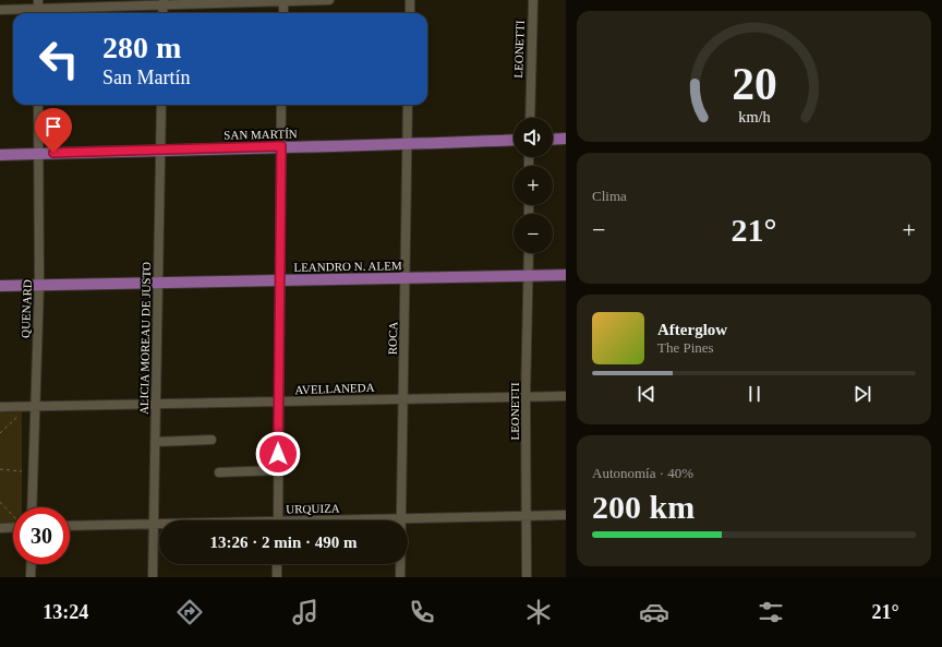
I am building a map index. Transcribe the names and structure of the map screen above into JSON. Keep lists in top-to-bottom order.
{
  "streets": {
    "main road": ["SAN MARTÍN", "LEANDRO N. ALEM"],
    "street": [
      "LEONETTI",
      "QUENARD",
      "ALICIA MOREAU DE JUSTO",
      "ROCA",
      "AVELLANEDA",
      "URQUIZA"
    ]
  },
  "crossings": [
    ["LEONETTI", "LEANDRO N. ALEM"],
    ["LEONETTI", "AVELLANEDA"],
    ["LEONETTI", "URQUIZA"],
    ["SAN MARTÍN", "QUENARD"],
    ["SAN MARTÍN", "ALICIA MOREAU DE JUSTO"],
    ["SAN MARTÍN", "ROCA"],
    ["LEANDRO N. ALEM", "QUENARD"],
    ["LEANDRO N. ALEM", "ALICIA MOREAU DE JUSTO"],
    ["LEANDRO N. ALEM", "ROCA"],
    ["QUENARD", "AVELLANEDA"],
    ["ALICIA MOREAU DE JUSTO", "AVELLANEDA"],
    ["ALICIA MOREAU DE JUSTO", "URQUIZA"],
    ["ROCA", "AVELLANEDA"],
    ["ROCA", "URQUIZA"]
  ],
  "page": {
    "turn": ["280 m", "San Martín"],
    "map_buttons": ["+", "−"],
    "tile": [
      "Clima",
      ["Autonomía · 40%", "200 km"]
    ],
    "heat": ["−", "21°", "+"],
    "song": ["Afterglow", "The Pines"],
    "limit": "30",
    "trip": "13:26 · 2 min · 490 m",
    "tabs": ["13:24", "21°"],
    "gauge": ["20", "km/h"]
  }
}
